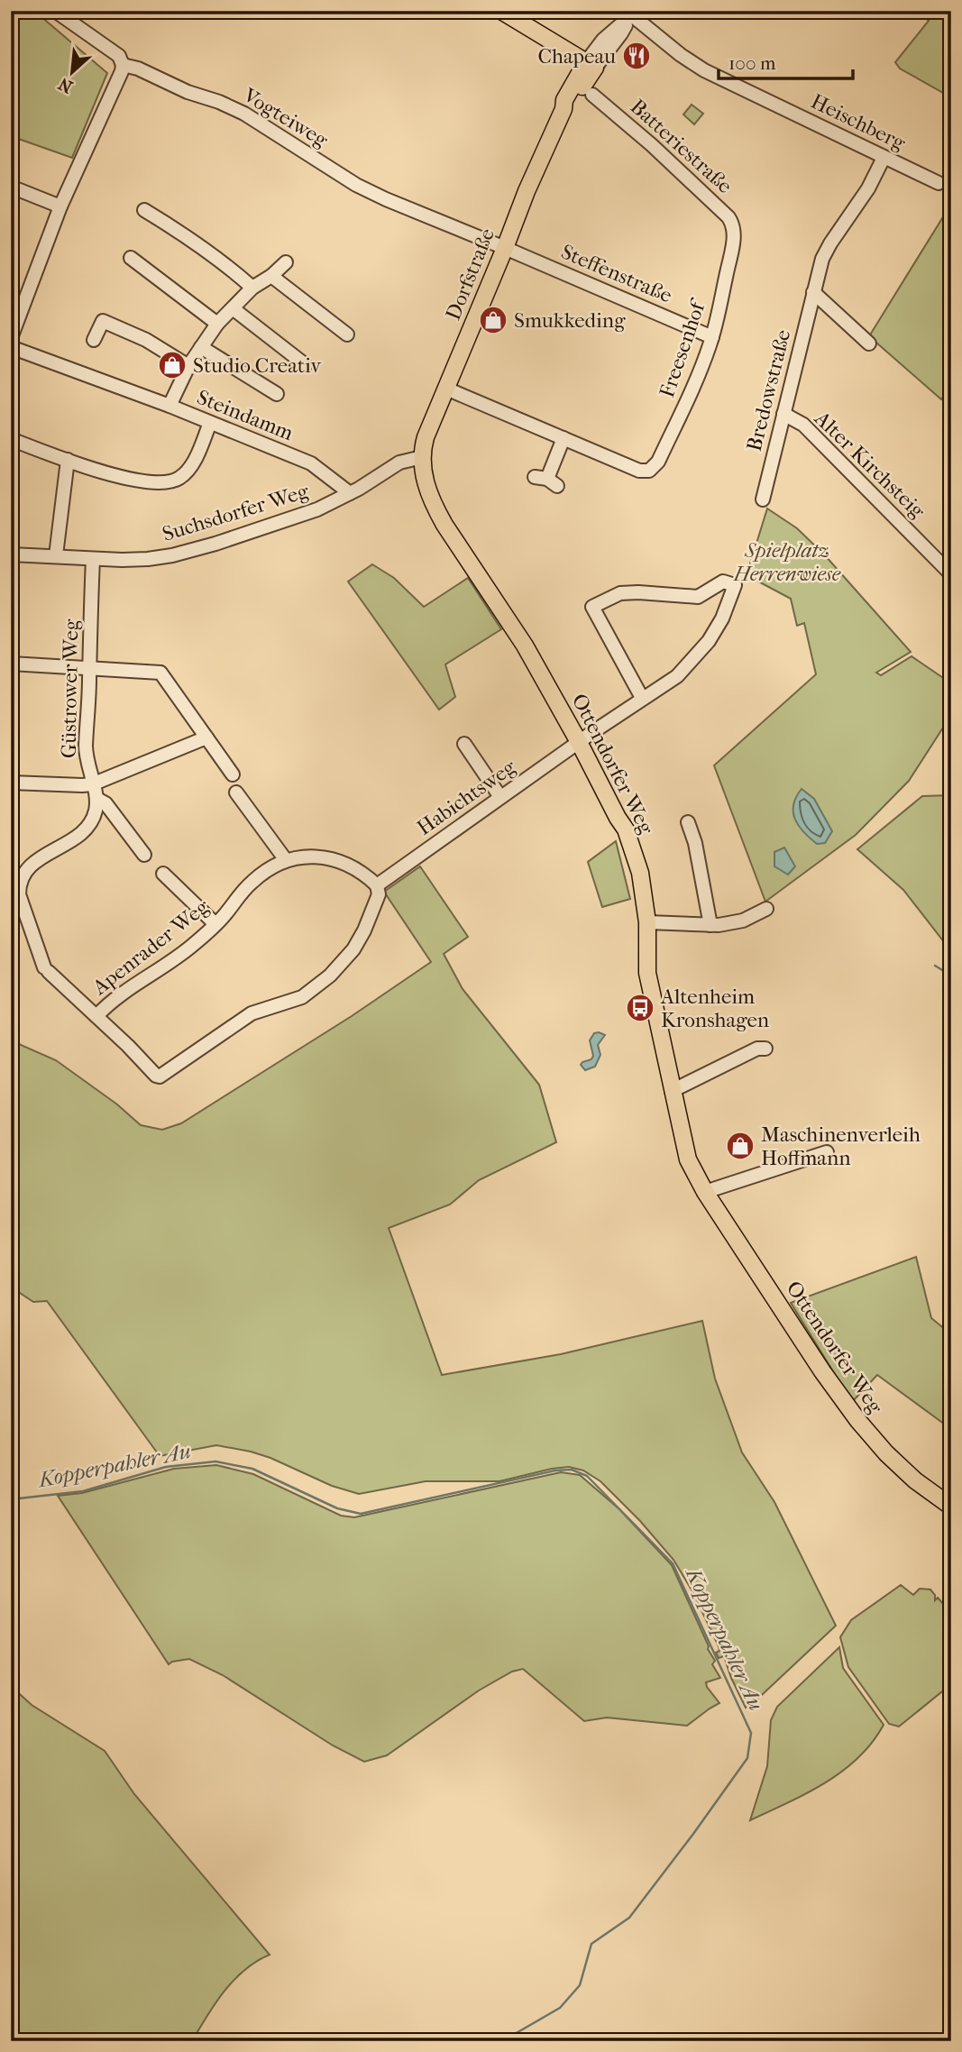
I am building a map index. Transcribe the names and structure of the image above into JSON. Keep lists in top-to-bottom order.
{
  "streets": {
    "main road": ["Dorfstraße", "Ottendorfer Weg"],
    "street": [
      "Vogteiweg",
      "Heischberg",
      "Batteriestraße",
      "Steffenstraße",
      "Freesenhof",
      "Bredowstraße",
      "Steindamm",
      "Alter Kirchsteig",
      "Suchsdorfer Weg",
      "Güstrower Weg",
      "Habichtsweg",
      "Apenrader Weg"
    ]
  },
  "crossings": [
    ["Vogteiweg", "Steffenstraße"],
    ["Vogteiweg", "Dorfstraße"],
    ["Heischberg", "Bredowstraße"],
    ["Batteriestraße", "Freesenhof"],
    ["Steffenstraße", "Dorfstraße"],
    ["Steffenstraße", "Freesenhof"],
    ["Dorfstraße", "Suchsdorfer Weg"],
    ["Dorfstraße", "Ottendorfer Weg"],
    ["Bredowstraße", "Alter Kirchsteig"],
    ["Steindamm", "Suchsdorfer Weg"],
    ["Suchsdorfer Weg", "Güstrower Weg"],
    ["Suchsdorfer Weg", "Ottendorfer Weg"],
    ["Ottendorfer Weg", "Habichtsweg"],
    ["Habichtsweg", "Apenrader Weg"]
  ],
  "water": ["Kopperpahler Au"],
  "parks": ["Spielplatz Herrenwiese"],
  "places": {
    "restaurant": ["Chapeau"],
    "shop": ["Smukkeding", "Studio Creativ", "Maschinenverleih Hoffmann"],
    "bus stop": ["Altenheim Kronshagen"]
  },
  "scale_bar": "100 m",
  "north": "bottom left"
}
